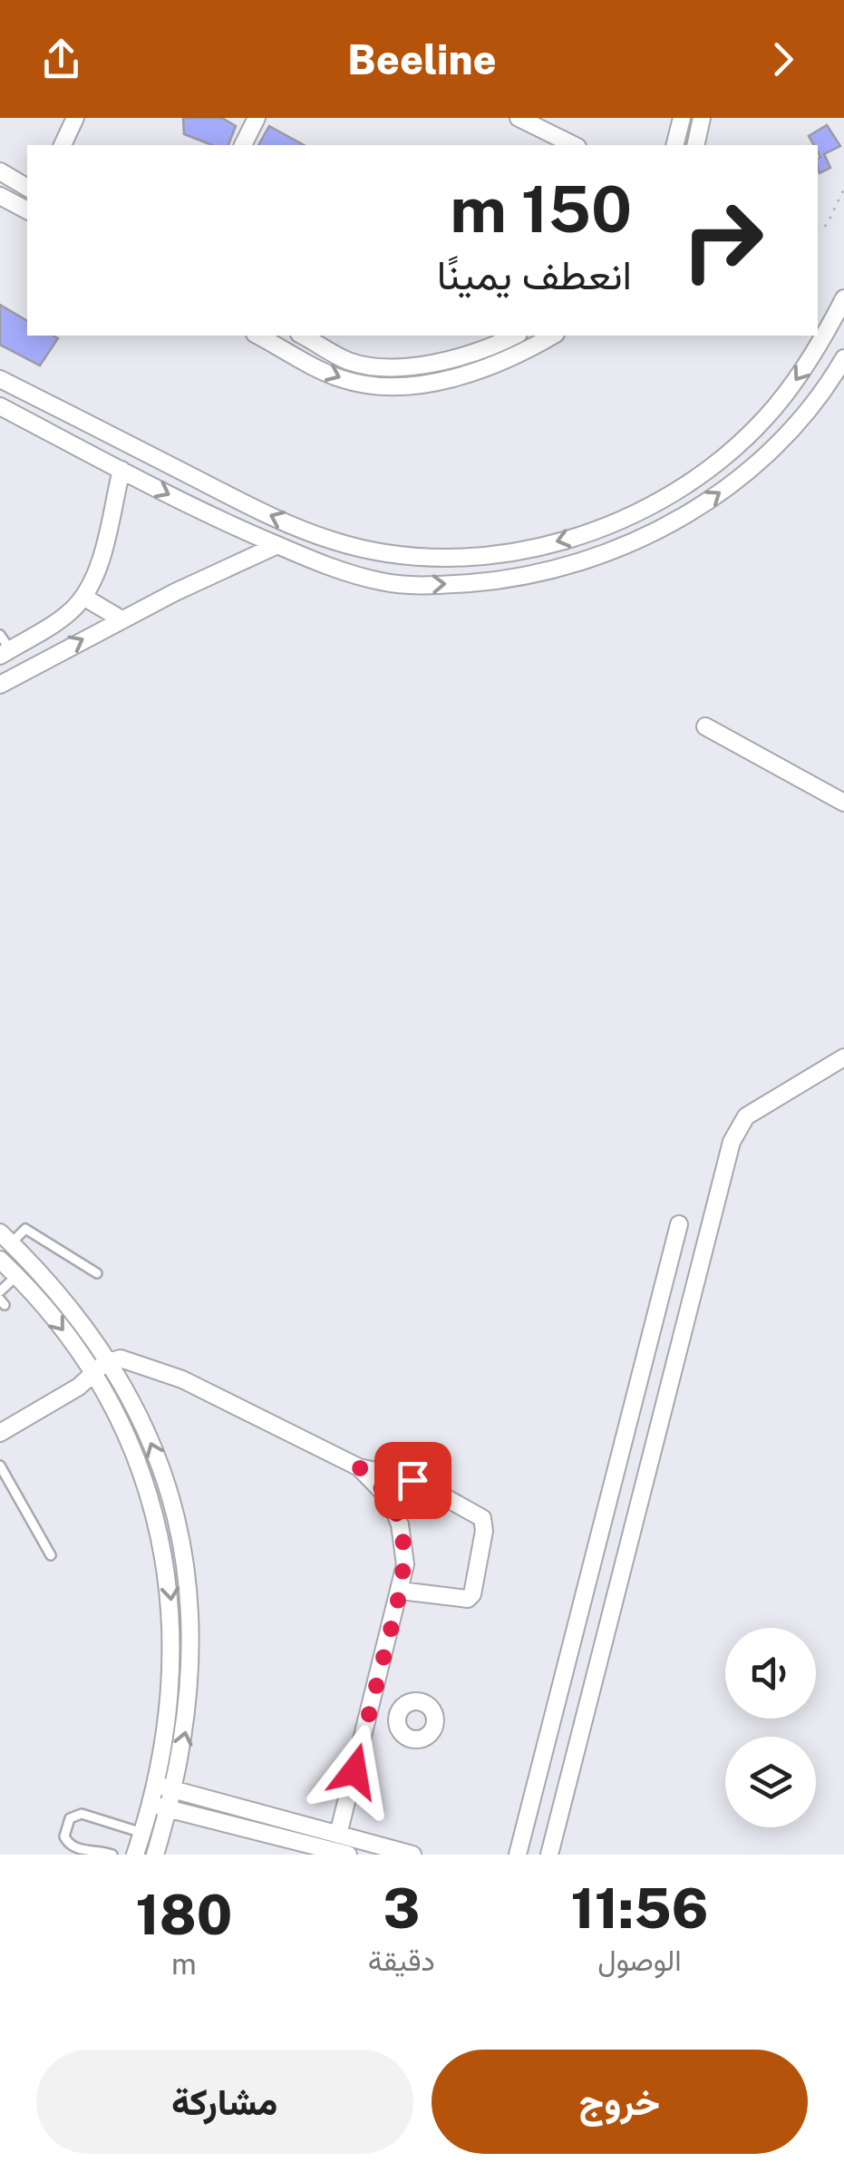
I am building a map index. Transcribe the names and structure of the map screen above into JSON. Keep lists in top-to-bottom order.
{
  "page": {
    "header": "Beeline",
    "turn": ["150 m", "انعطف يمينًا"],
    "eta": [
      "11:56",
      "الوصول",
      "3",
      "دقيقة",
      "180",
      "m"
    ],
    "buttons": ["خروج", "مشاركة"]
  }
}
